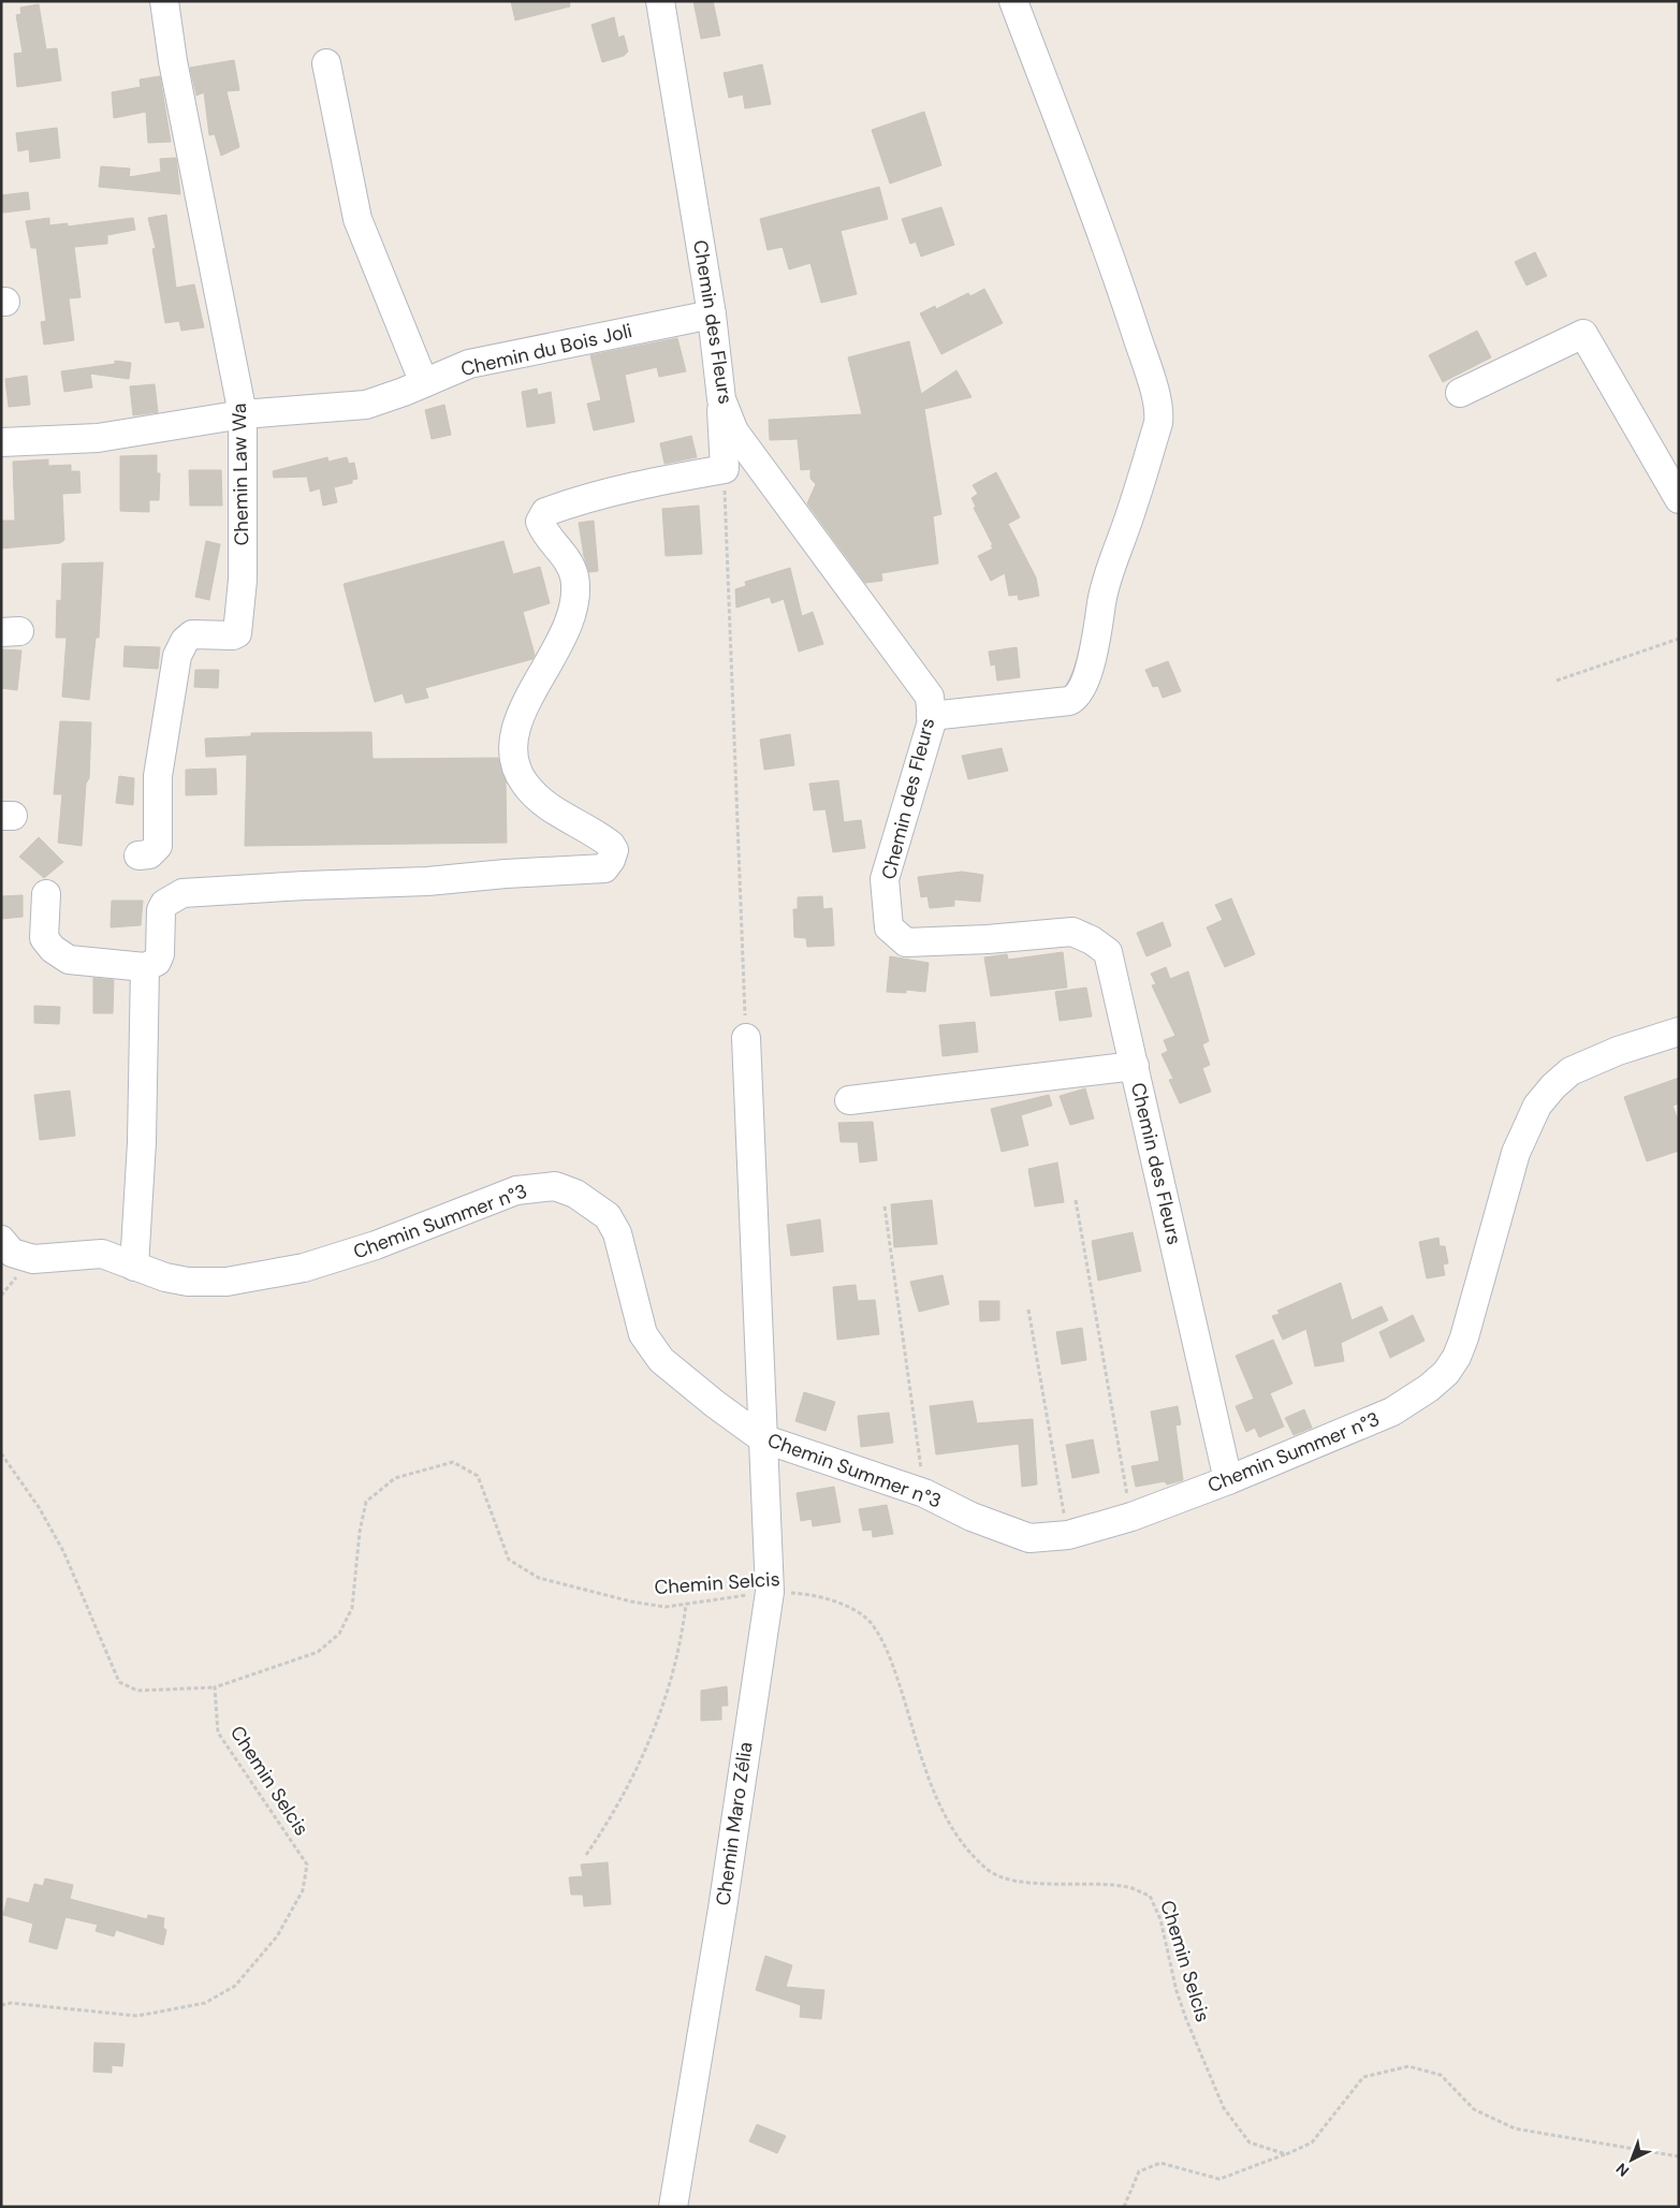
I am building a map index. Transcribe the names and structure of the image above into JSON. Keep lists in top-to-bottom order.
{
  "streets": {
    "street": [
      "Chemin des Fleurs",
      "Chemin du Bois Joli",
      "Chemin Law Wa",
      "Chemin Summer n°3",
      "Chemin Maro Zélia"
    ],
    "path": ["Chemin Selcis"]
  },
  "crossings": [
    ["Chemin des Fleurs", "Chemin du Bois Joli"],
    ["Chemin des Fleurs", "Chemin Summer n°3"],
    ["Chemin du Bois Joli", "Chemin Law Wa"],
    ["Chemin Summer n°3", "Chemin Maro Zélia"],
    ["Chemin Selcis", "Chemin Maro Zélia"]
  ],
  "north": "bottom left"
}
